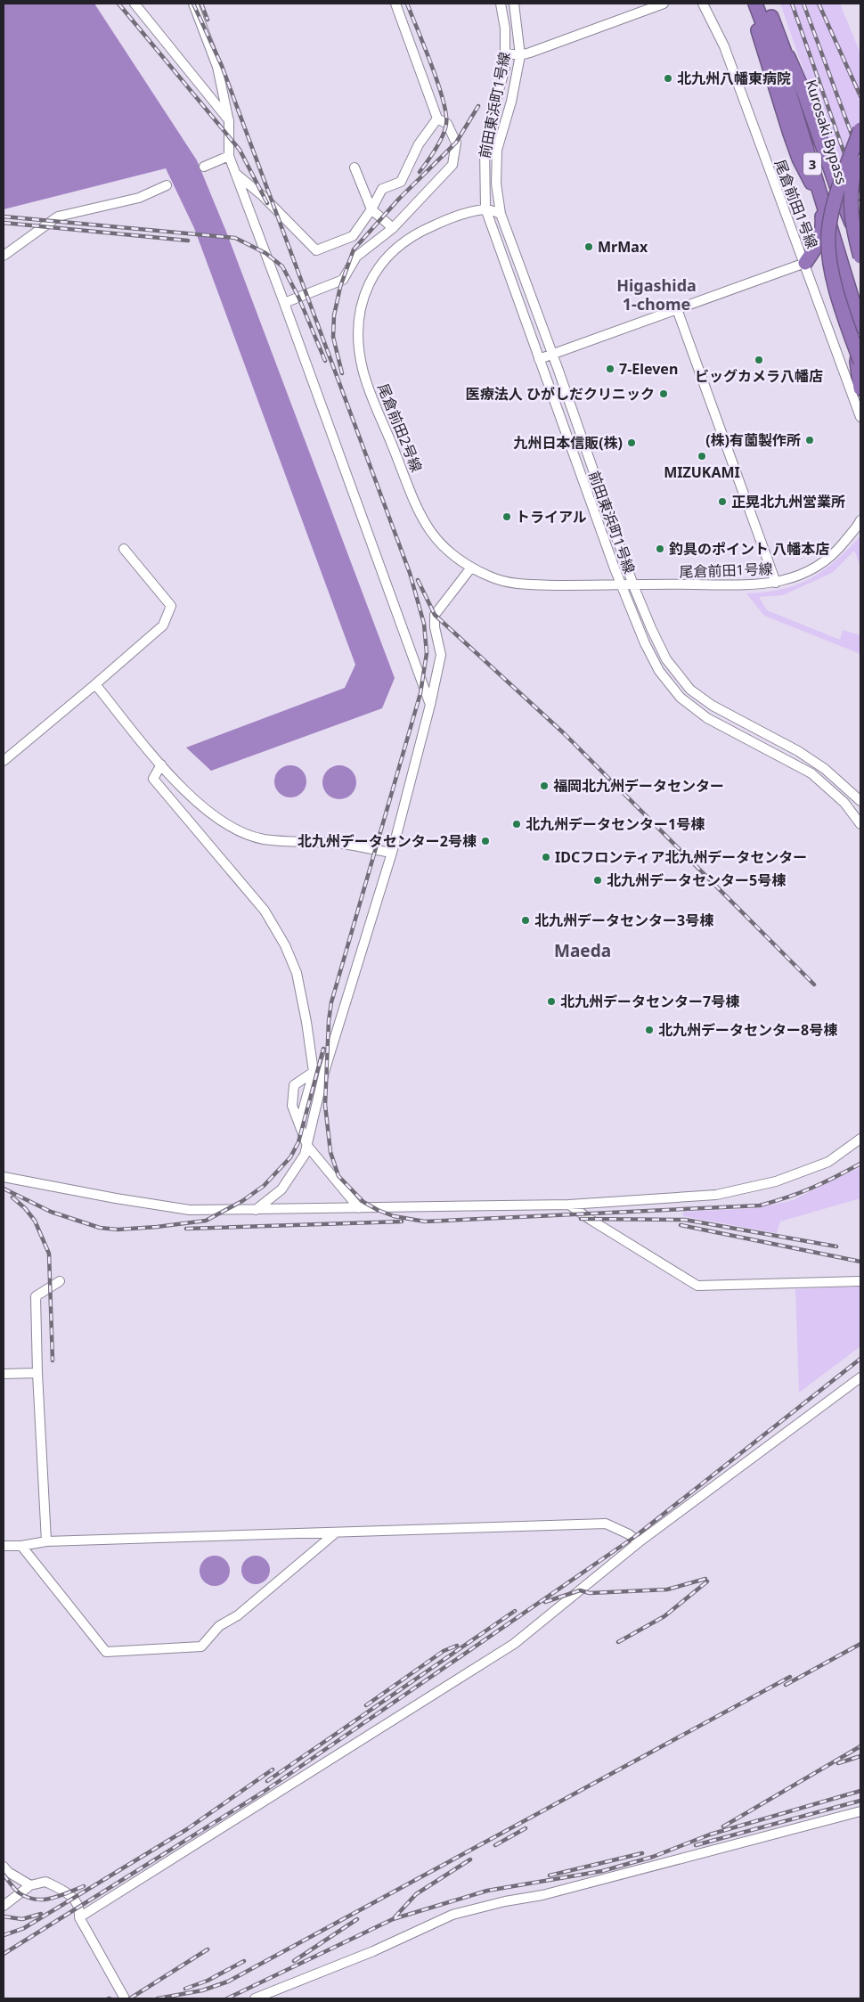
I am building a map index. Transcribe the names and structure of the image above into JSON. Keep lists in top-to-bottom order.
{
  "streets": {
    "highway": ["Kurosaki Bypass", "3"],
    "street": ["前田東浜町1号線", "尾倉前田1号線", "尾倉前田2号線"]
  },
  "crossings": [
    ["前田東浜町1号線", "尾倉前田1号線"],
    ["前田東浜町1号線", "尾倉前田2号線"],
    ["尾倉前田1号線", "尾倉前田2号線"]
  ],
  "districts": ["Higashida 1-chome", "Maeda"],
  "places": [
    "北九州八幡東病院",
    "MrMax",
    "ビッグカメラ八幡店",
    "7-Eleven",
    "医療法人 ひがしだクリニック",
    "(株)有薗製作所",
    "九州日本信販(株)",
    "MIZUKAMI",
    "正晃北九州営業所",
    "トライアル",
    "釣具のポイント 八幡本店",
    "福岡北九州データセンター",
    "北九州データセンター1号棟",
    "北九州データセンター2号棟",
    "IDCフロンティア北九州データセンター",
    "北九州データセンター5号棟",
    "北九州データセンター3号棟",
    "北九州データセンター7号棟",
    "北九州データセンター8号棟"
  ]
}
